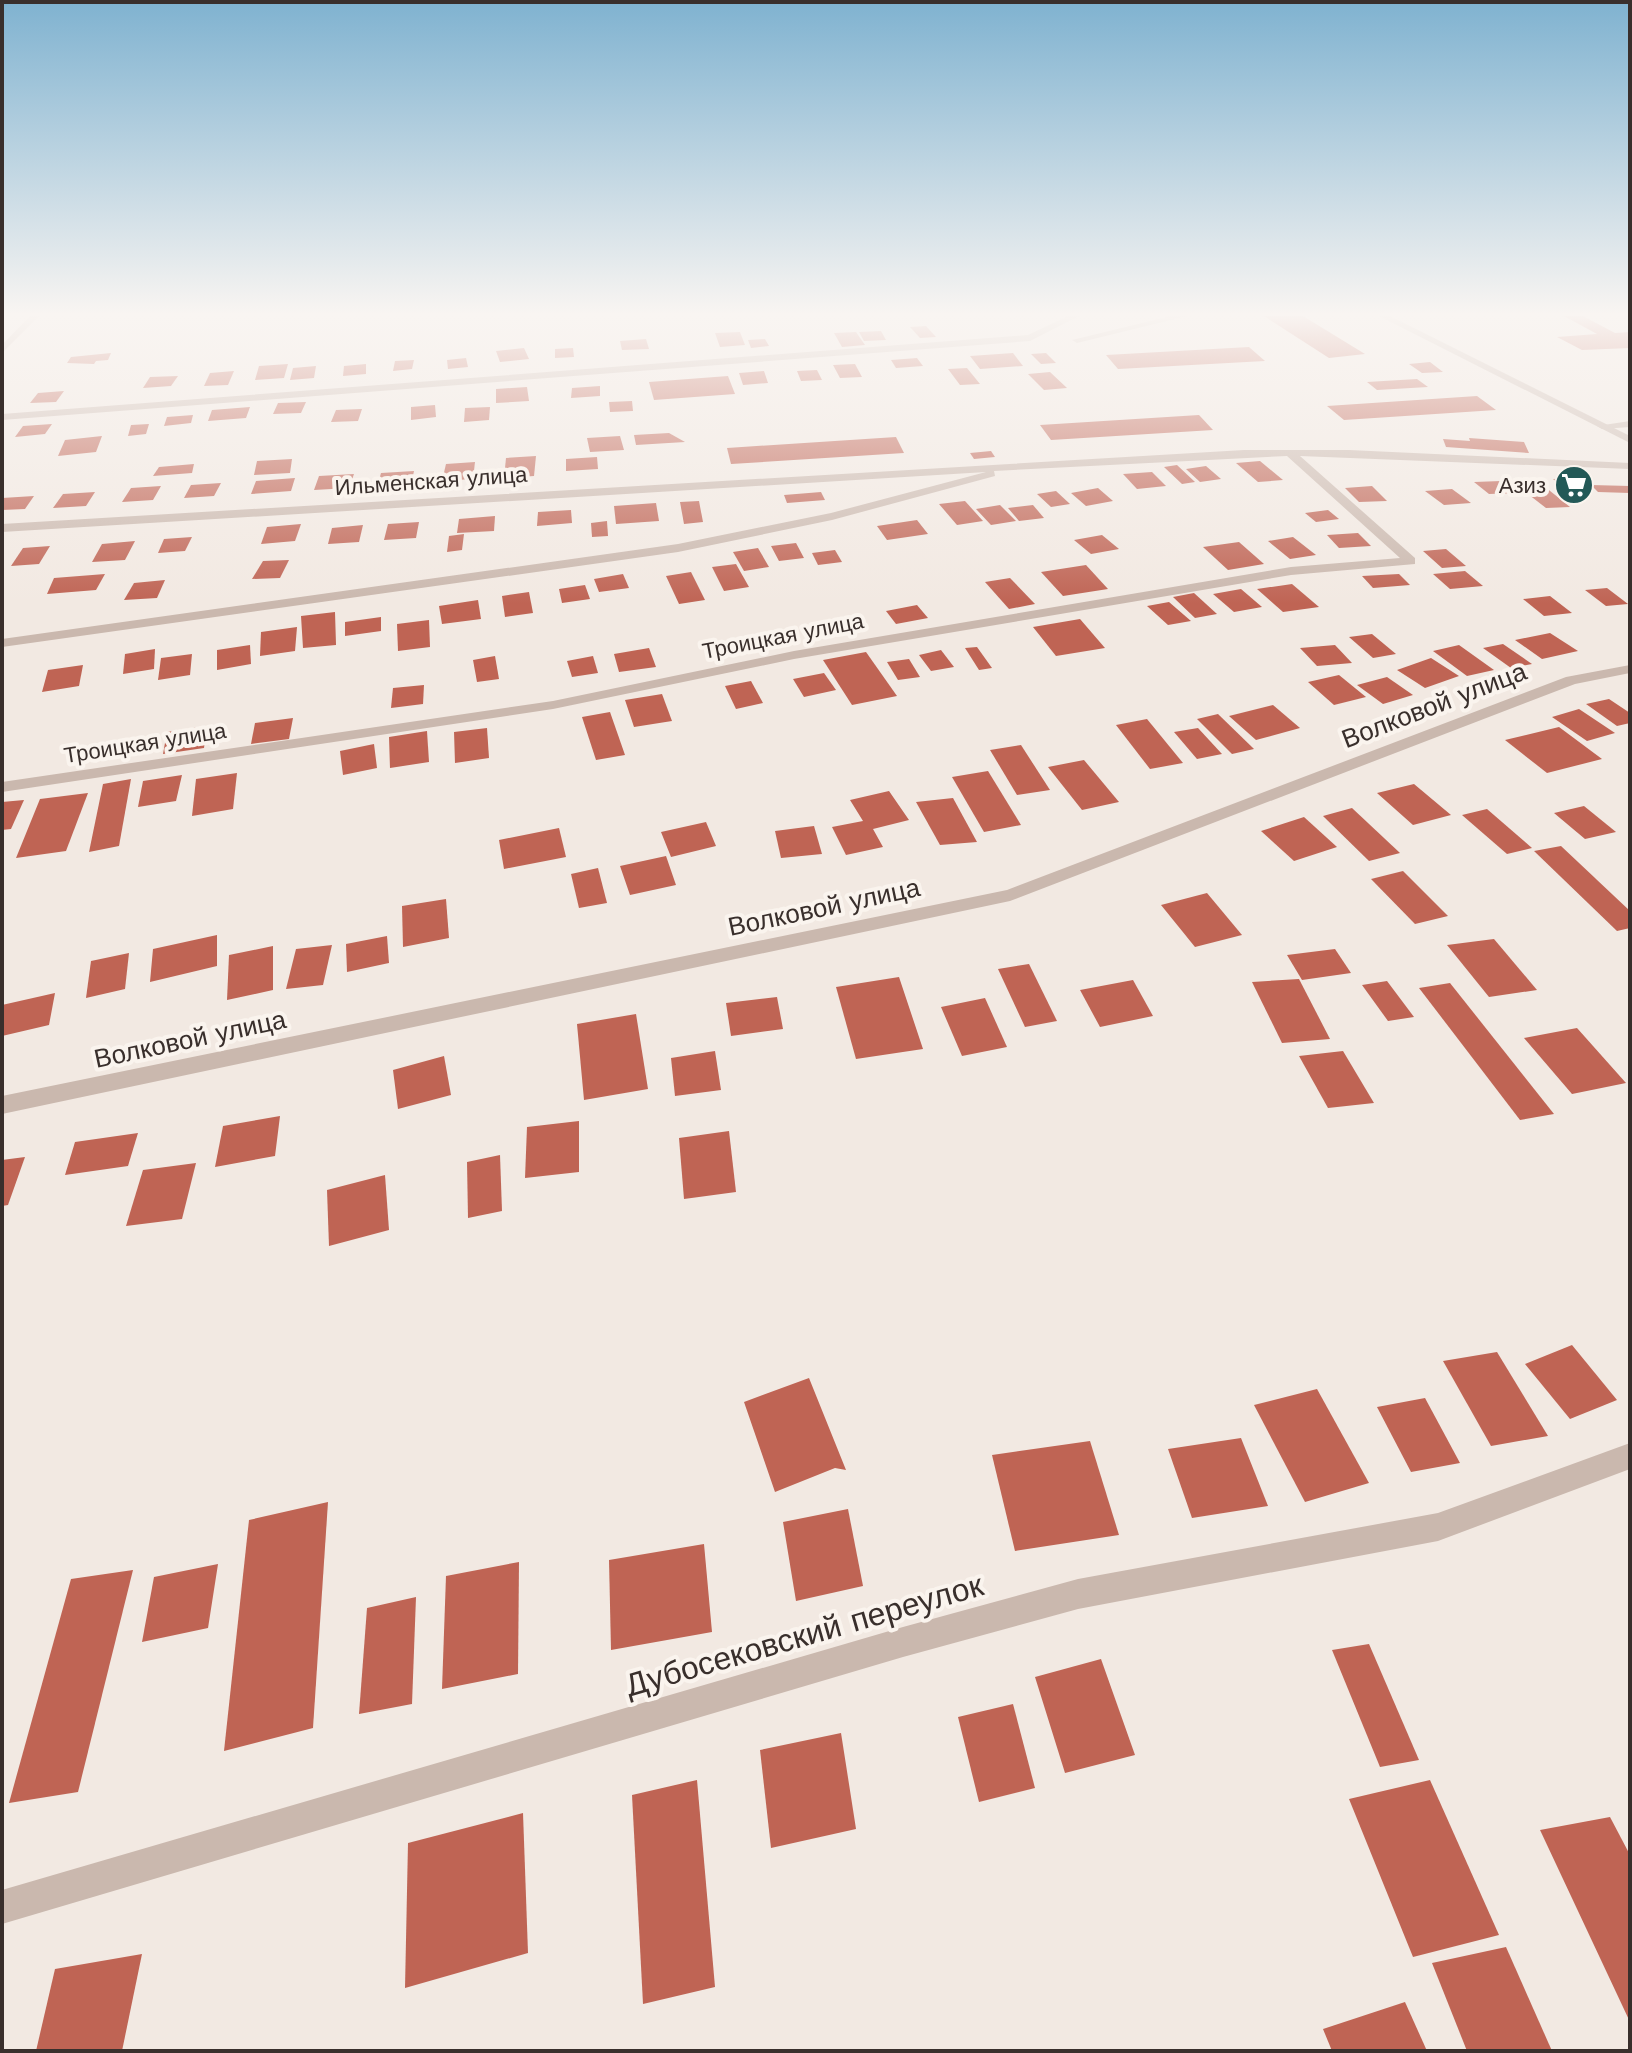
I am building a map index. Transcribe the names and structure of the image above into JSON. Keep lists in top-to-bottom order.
{
  "streets": {
    "street": [
      "Ильменская улица",
      "Троицкая улица",
      "Волковой улица",
      "Дубосековский переулок"
    ]
  },
  "crossings": [
    ["Ильменская улица", "Троицкая улица"]
  ],
  "places": {
    "supermarket": ["Азиз"]
  }
}
